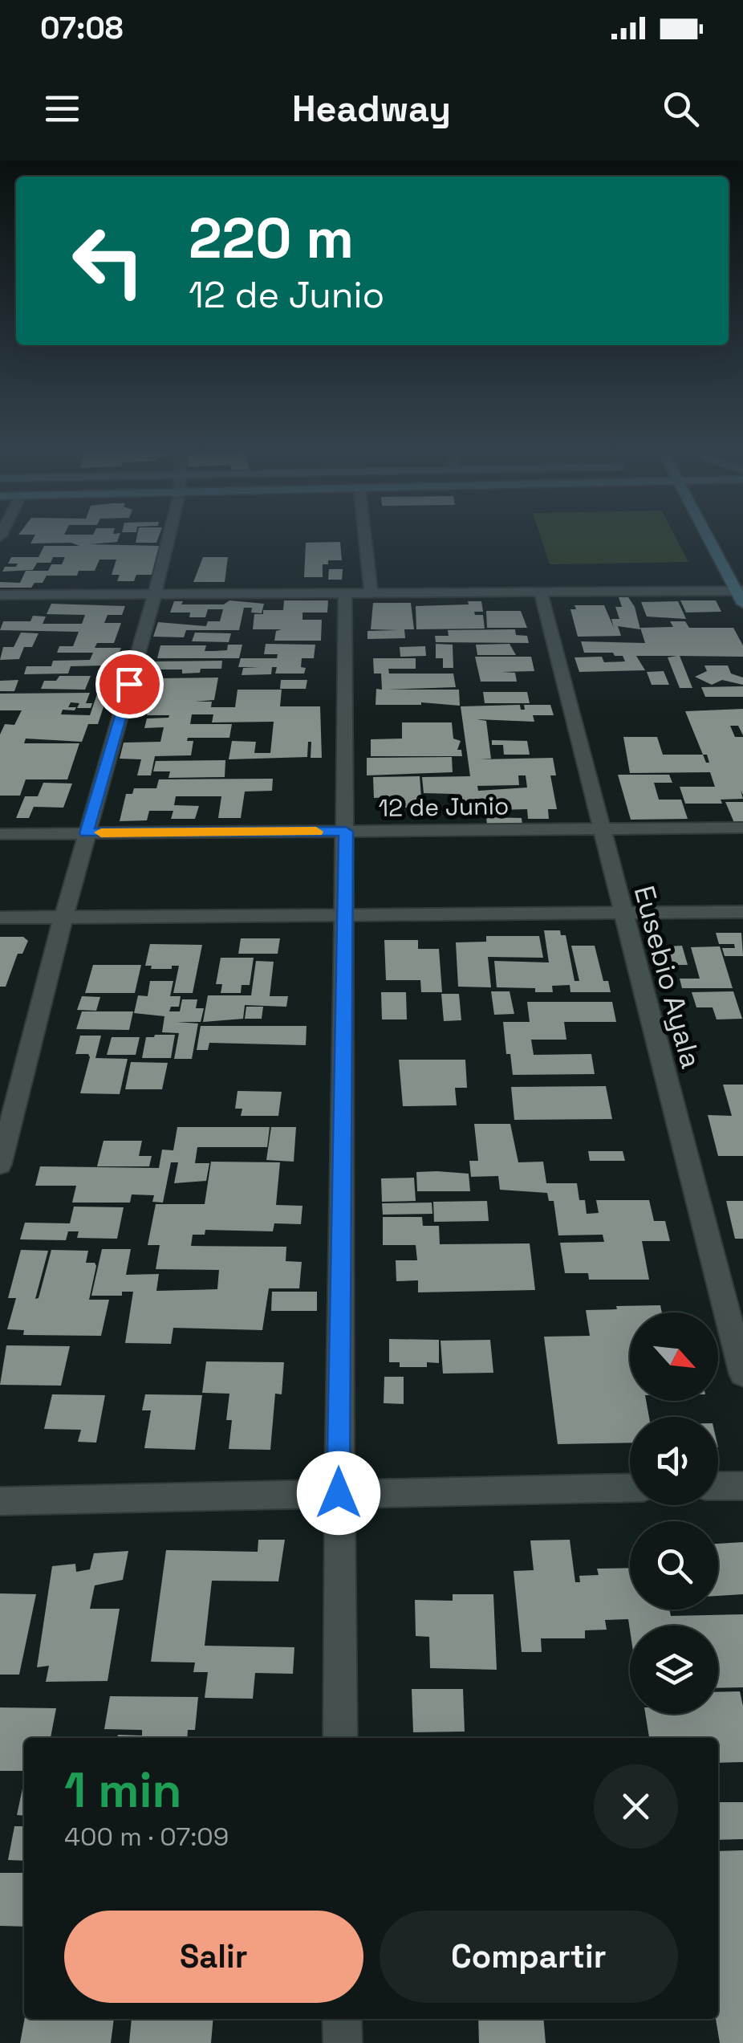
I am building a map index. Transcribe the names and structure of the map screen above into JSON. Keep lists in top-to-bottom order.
{
  "streets": {
    "street": ["12 de Junio", "Eusebio Ayala"]
  },
  "crossings": [
    ["12 de Junio", "Eusebio Ayala"]
  ],
  "north": "bottom right",
  "page": {
    "status": "07:08",
    "header": "Headway",
    "turn": ["220 m", "12 de Junio"],
    "heading": ["1 min", "400 m · 07:09"],
    "buttons": ["Salir", "Compartir"]
  }
}
